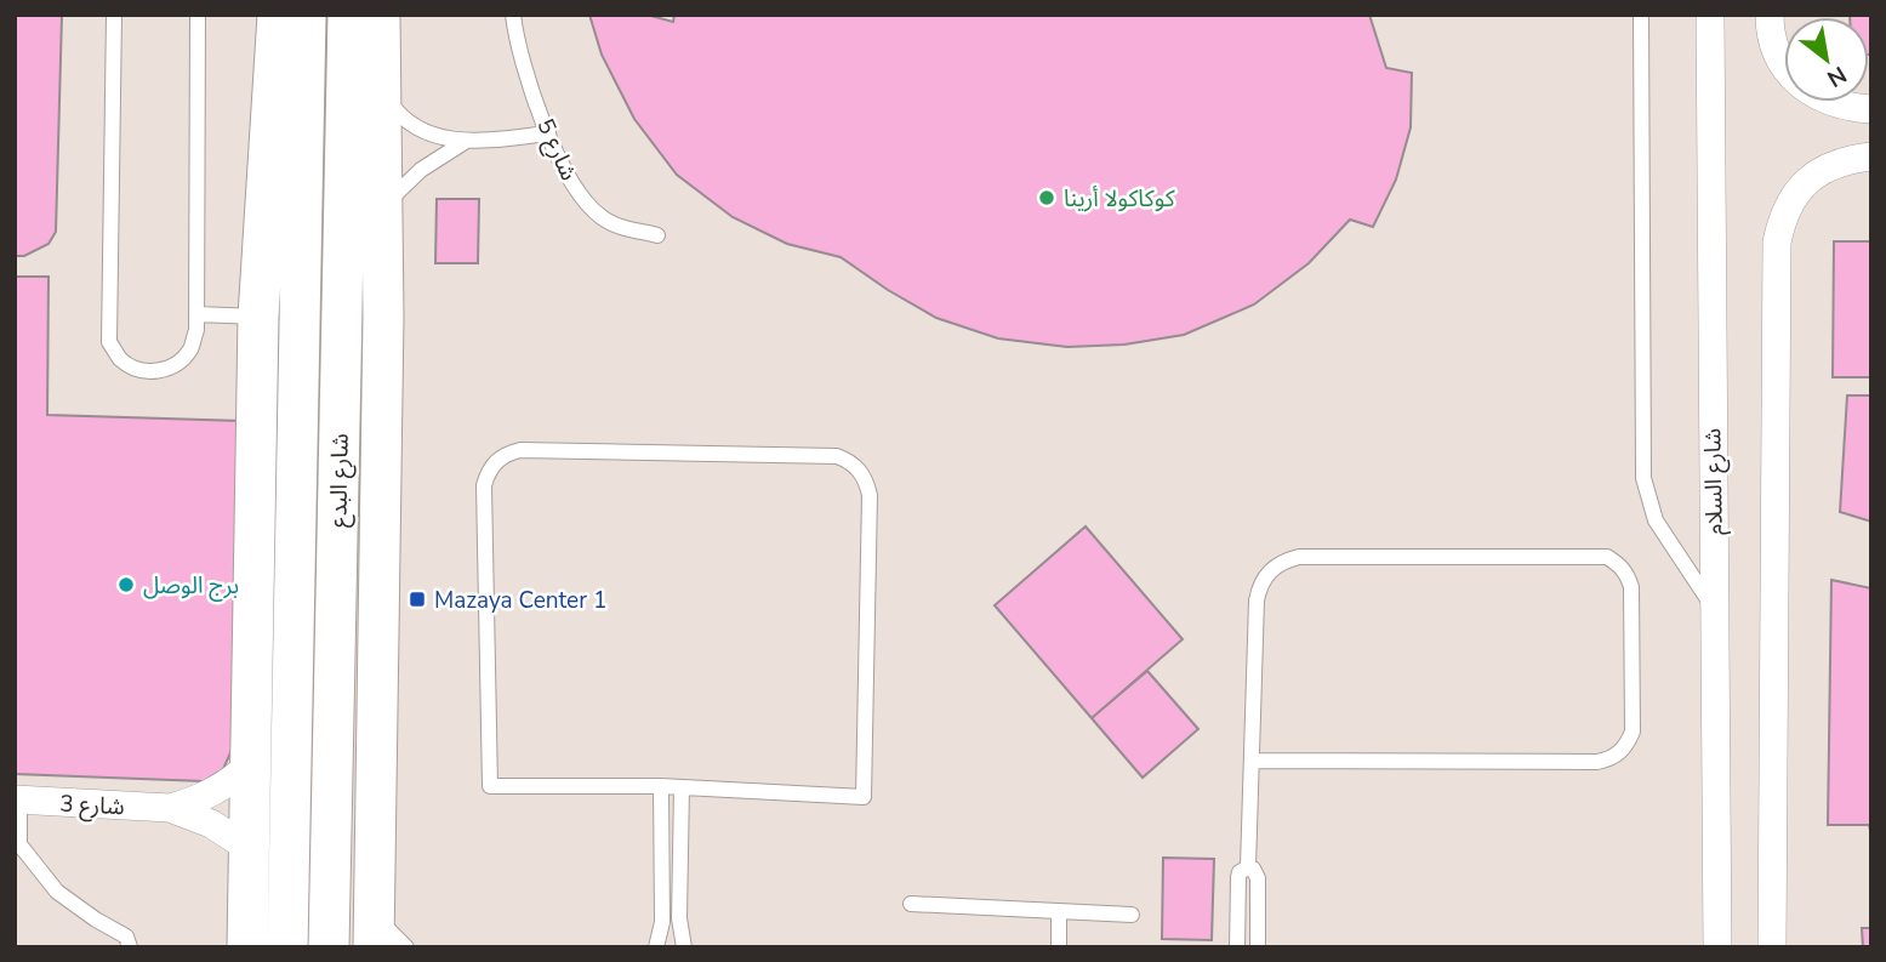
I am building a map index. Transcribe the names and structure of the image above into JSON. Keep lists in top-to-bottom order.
{
  "streets": {
    "main road": ["شارع البدع"],
    "street": ["شارع السلام", "شارع 3"],
    "lane": ["شارع 5"]
  },
  "places": {
    "other": ["كوكاكولا أرينا", "برج الوصل"],
    "transit": ["Mazaya Center 1"]
  },
  "north": "bottom right"
}
